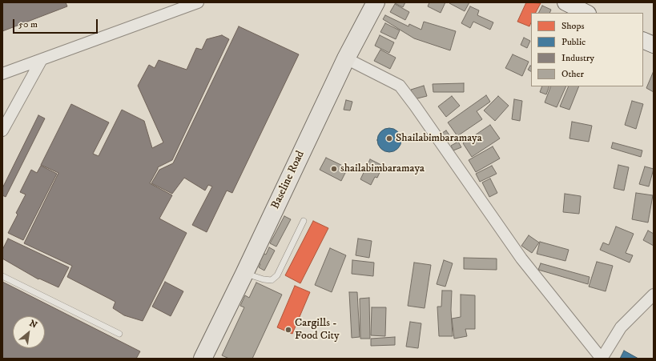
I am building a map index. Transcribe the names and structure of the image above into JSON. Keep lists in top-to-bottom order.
{
  "streets": {
    "main road": ["Baseline Road"]
  },
  "places": ["Shailabimbaramaya", "shailabimbaramaya", "Cargills - Food City"],
  "legend": [
    "Shops",
    "Public",
    "Industry",
    "Other"
  ],
  "scale_bar": "50 m",
  "north": "top right"
}
